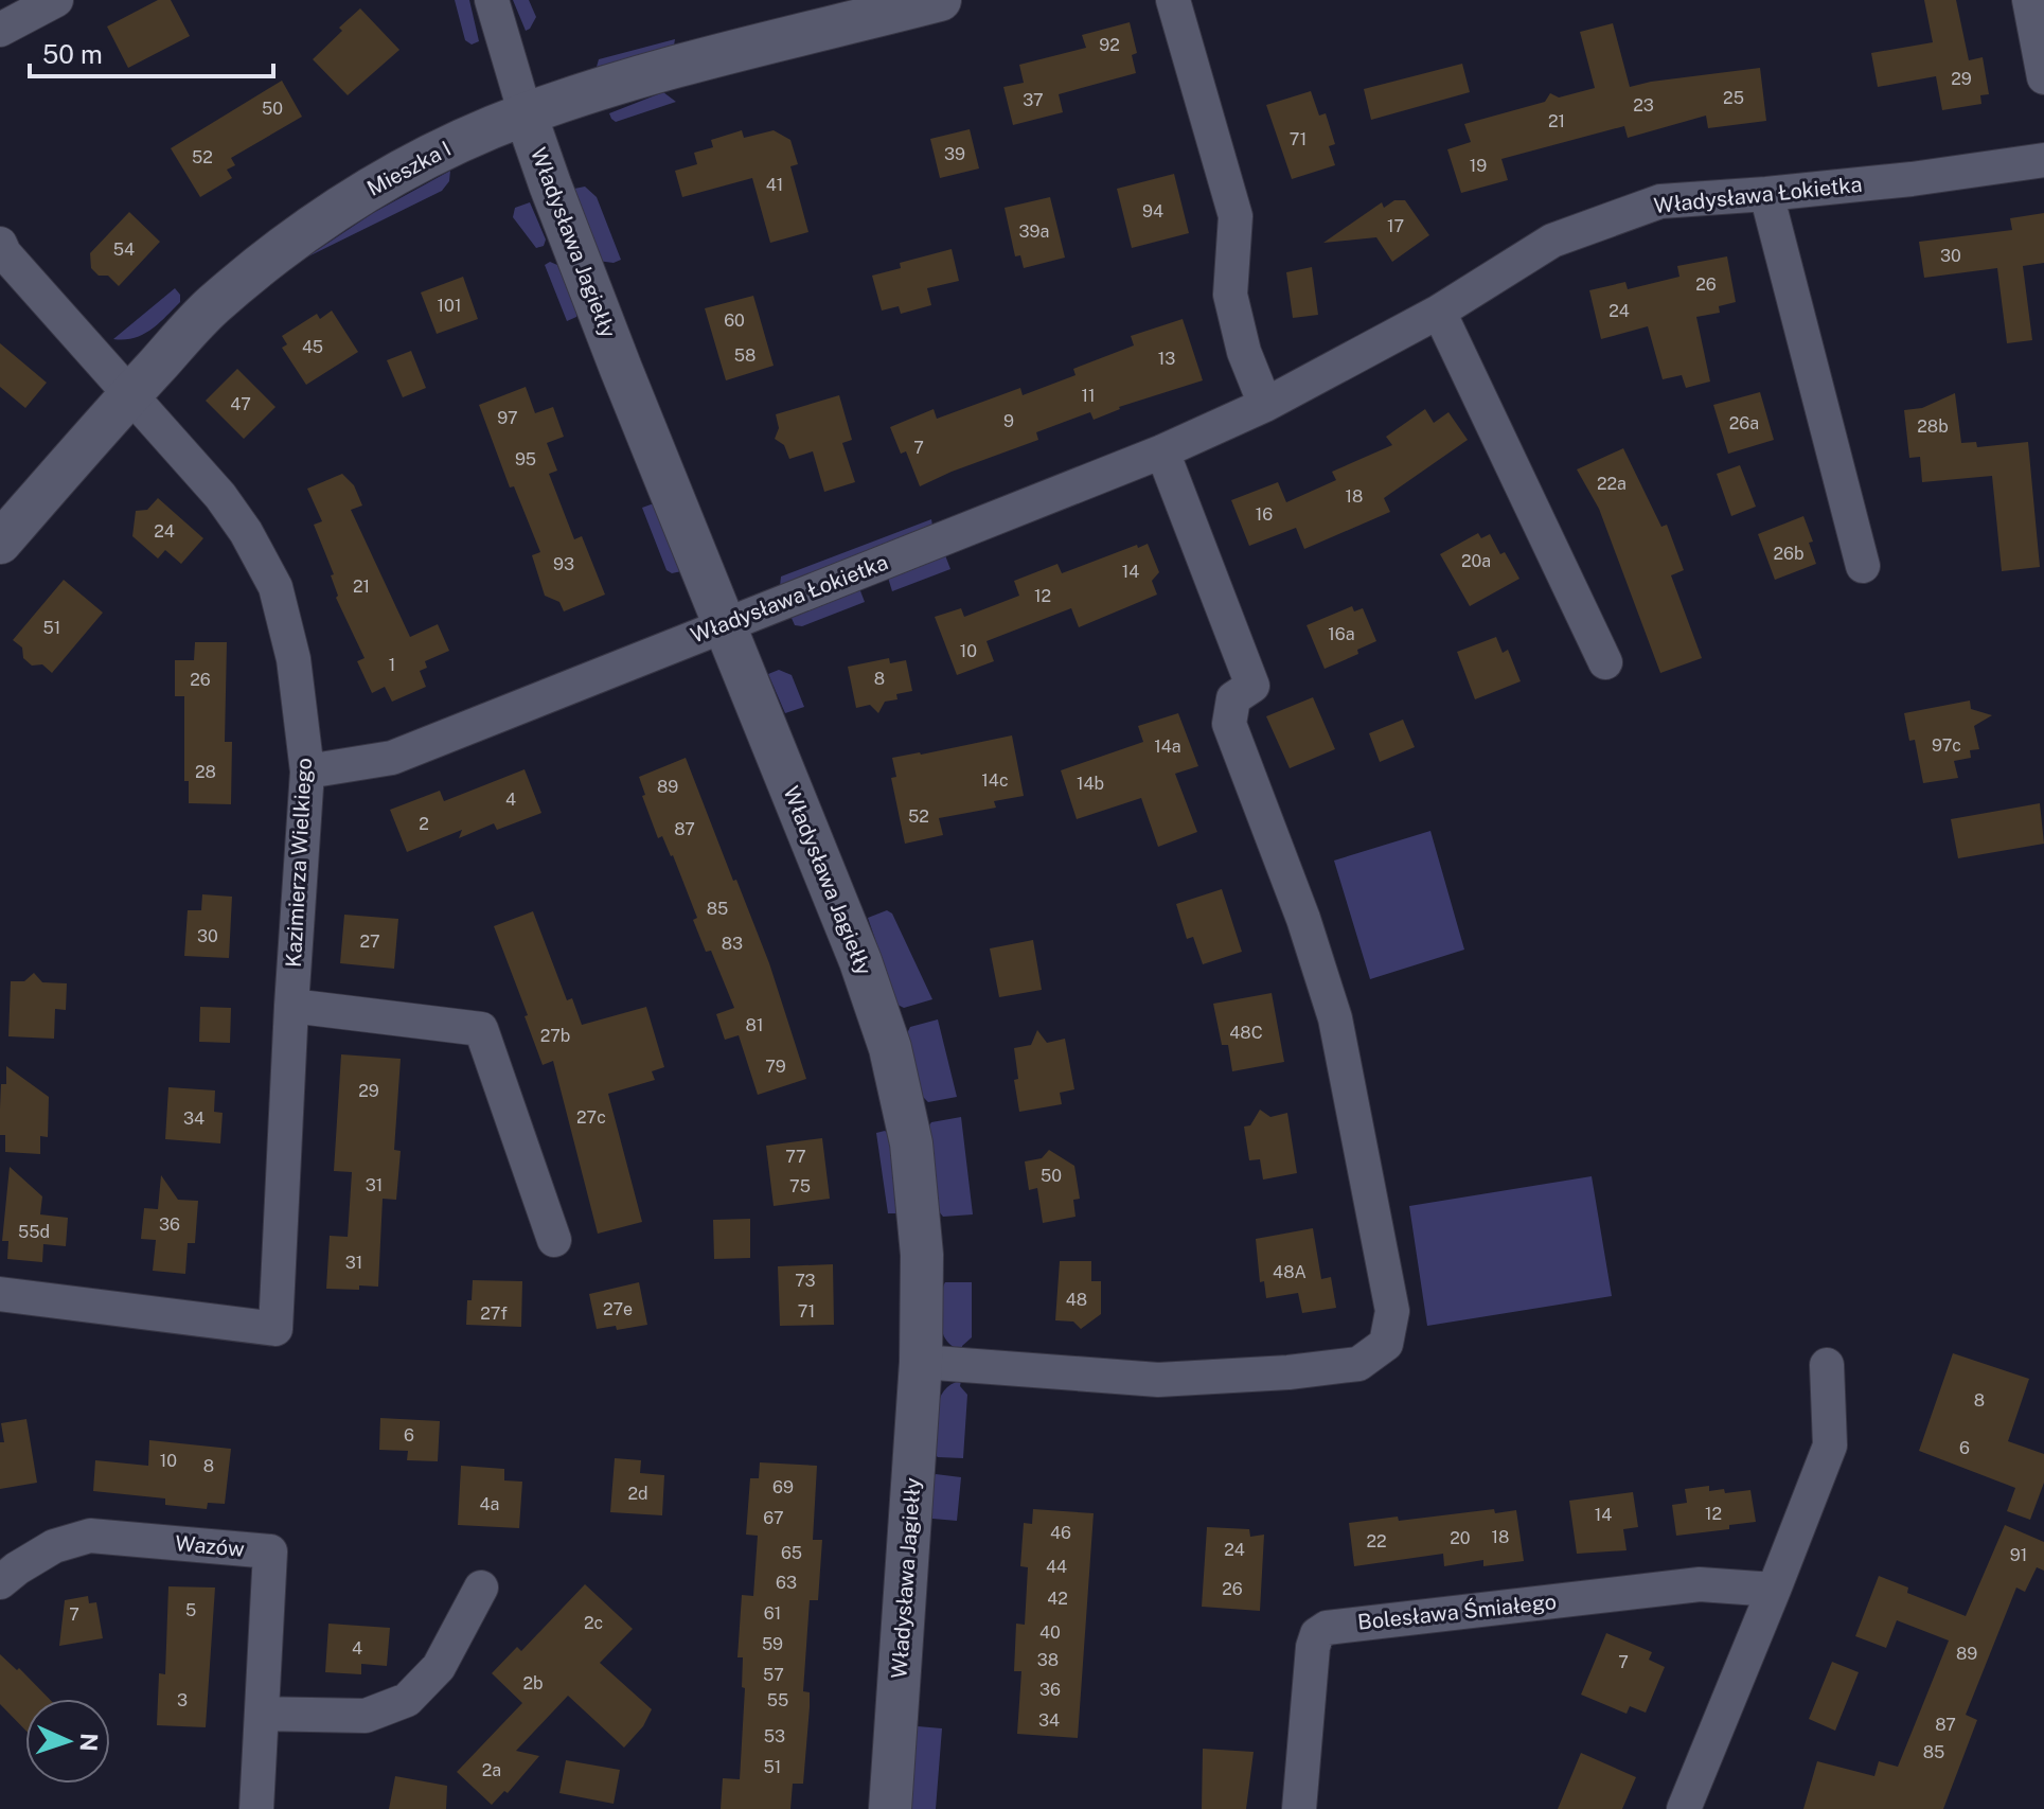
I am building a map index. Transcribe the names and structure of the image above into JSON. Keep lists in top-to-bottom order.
{
  "streets": {
    "street": [
      "Mieszka I",
      "Władysława Łokietka",
      "Władysława Jagiełły",
      "Kazimierza Wielkiego",
      "Wazów",
      "Bolesława Śmiałego"
    ]
  },
  "crossings": [
    ["Mieszka I", "Władysława Jagiełły"],
    ["Mieszka I", "Kazimierza Wielkiego"],
    ["Władysława Łokietka", "Władysława Jagiełły"],
    ["Władysława Łokietka", "Kazimierza Wielkiego"]
  ],
  "house_numbers": [
    "92",
    "29",
    "25",
    "37",
    "23",
    "50",
    "21",
    "71",
    "39",
    "52",
    "19",
    "41",
    "94",
    "17",
    "39a",
    "54",
    "30",
    "26",
    "101",
    "24",
    "60",
    "45",
    "58",
    "13",
    "11",
    "47",
    "97",
    "9",
    "26a",
    "28b",
    "7",
    "95",
    "22a",
    "18",
    "16",
    "24",
    "26b",
    "20a",
    "93",
    "14",
    "21",
    "12",
    "51",
    "16a",
    "10",
    "1",
    "8",
    "26",
    "97c",
    "14a",
    "28",
    "14c",
    "14b",
    "89",
    "4",
    "52",
    "2",
    "87",
    "85",
    "30",
    "27",
    "83",
    "81",
    "48C",
    "27b",
    "79",
    "29",
    "27c",
    "34",
    "77",
    "50",
    "31",
    "75",
    "36",
    "55d",
    "31",
    "48A",
    "73",
    "48",
    "27e",
    "71",
    "27f",
    "8",
    "6",
    "6",
    "10",
    "8",
    "69",
    "2d",
    "4a",
    "12",
    "14",
    "67",
    "46",
    "18",
    "20",
    "22",
    "24",
    "65",
    "91",
    "44",
    "63",
    "26",
    "42",
    "5",
    "61",
    "7",
    "2c",
    "40",
    "59",
    "4",
    "89",
    "38",
    "7",
    "57",
    "2b",
    "36",
    "3",
    "55",
    "34",
    "87",
    "53",
    "85",
    "51",
    "2a"
  ],
  "scale_bar": "50 m",
  "north": "right"
}
